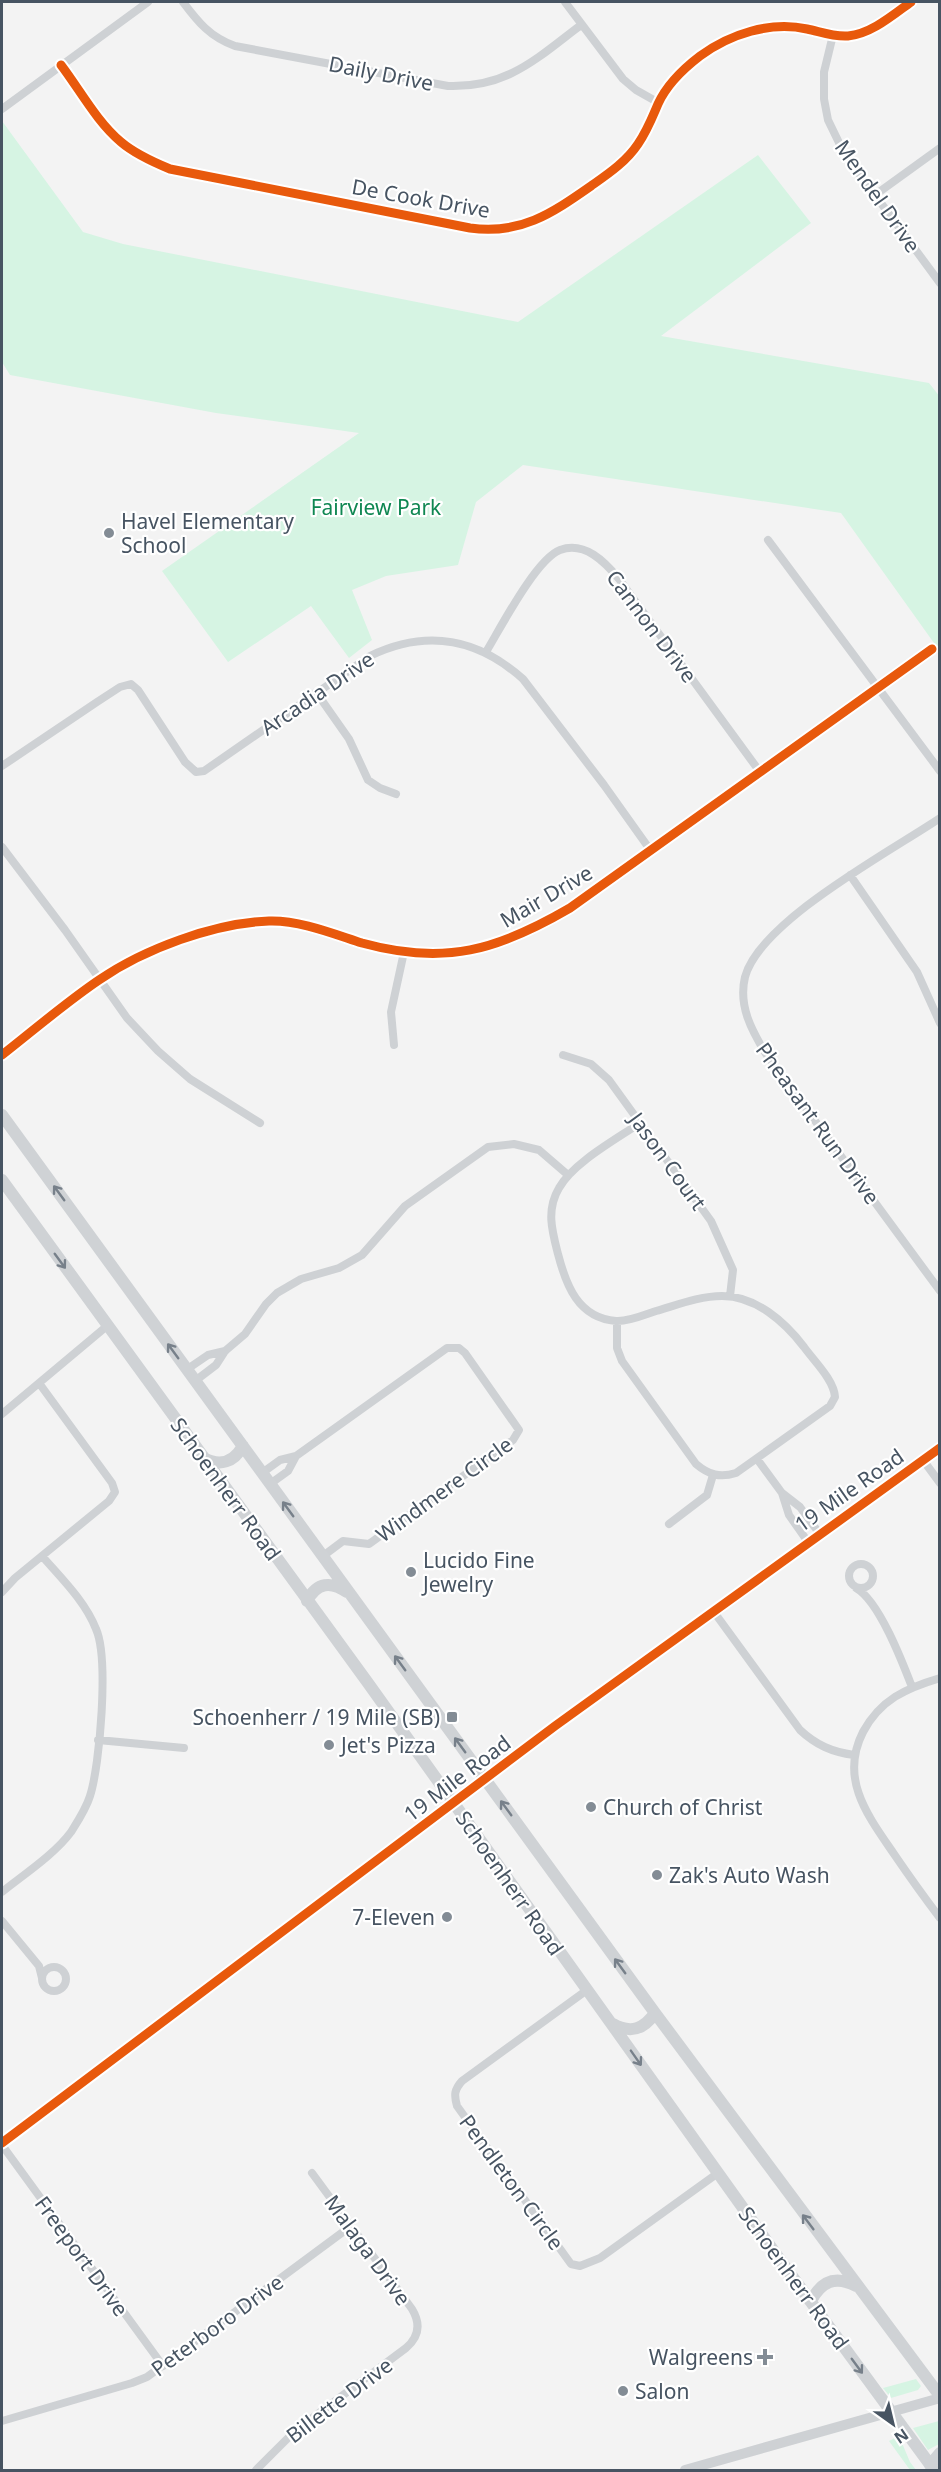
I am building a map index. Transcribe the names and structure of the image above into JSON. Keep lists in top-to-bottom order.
{
  "streets": {
    "main road": ["Schoenherr Road"],
    "street": [
      "Daily Drive",
      "Mendel Drive",
      "De Cook Drive",
      "Cannon Drive",
      "Arcadia Drive",
      "Mair Drive",
      "Pheasant Run Drive",
      "Jason Court",
      "Windmere Circle",
      "19 Mile Road",
      "Pendleton Circle",
      "Malaga Drive",
      "Freeport Drive",
      "Peterboro Drive",
      "Billette Drive"
    ]
  },
  "crossings": [
    ["Mendel Drive", "De Cook Drive"],
    ["Cannon Drive", "Arcadia Drive"],
    ["Cannon Drive", "Mair Drive"],
    ["Arcadia Drive", "Mair Drive"],
    ["Schoenherr Road", "Windmere Circle"],
    ["Schoenherr Road", "19 Mile Road"],
    ["Schoenherr Road", "Pendleton Circle"],
    ["19 Mile Road", "Freeport Drive"],
    ["Malaga Drive", "Peterboro Drive"],
    ["Malaga Drive", "Billette Drive"],
    ["Freeport Drive", "Peterboro Drive"]
  ],
  "parks": ["Fairview Park"],
  "places": {
    "other": [
      "Havel Elementary School",
      "Lucido Fine Jewelry",
      "Jet's Pizza",
      "Church of Christ",
      "Zak's Auto Wash",
      "7-Eleven",
      "Salon"
    ],
    "transit": ["Schoenherr / 19 Mile (SB)"],
    "health": ["Walgreens"]
  },
  "north": "bottom right"
}
